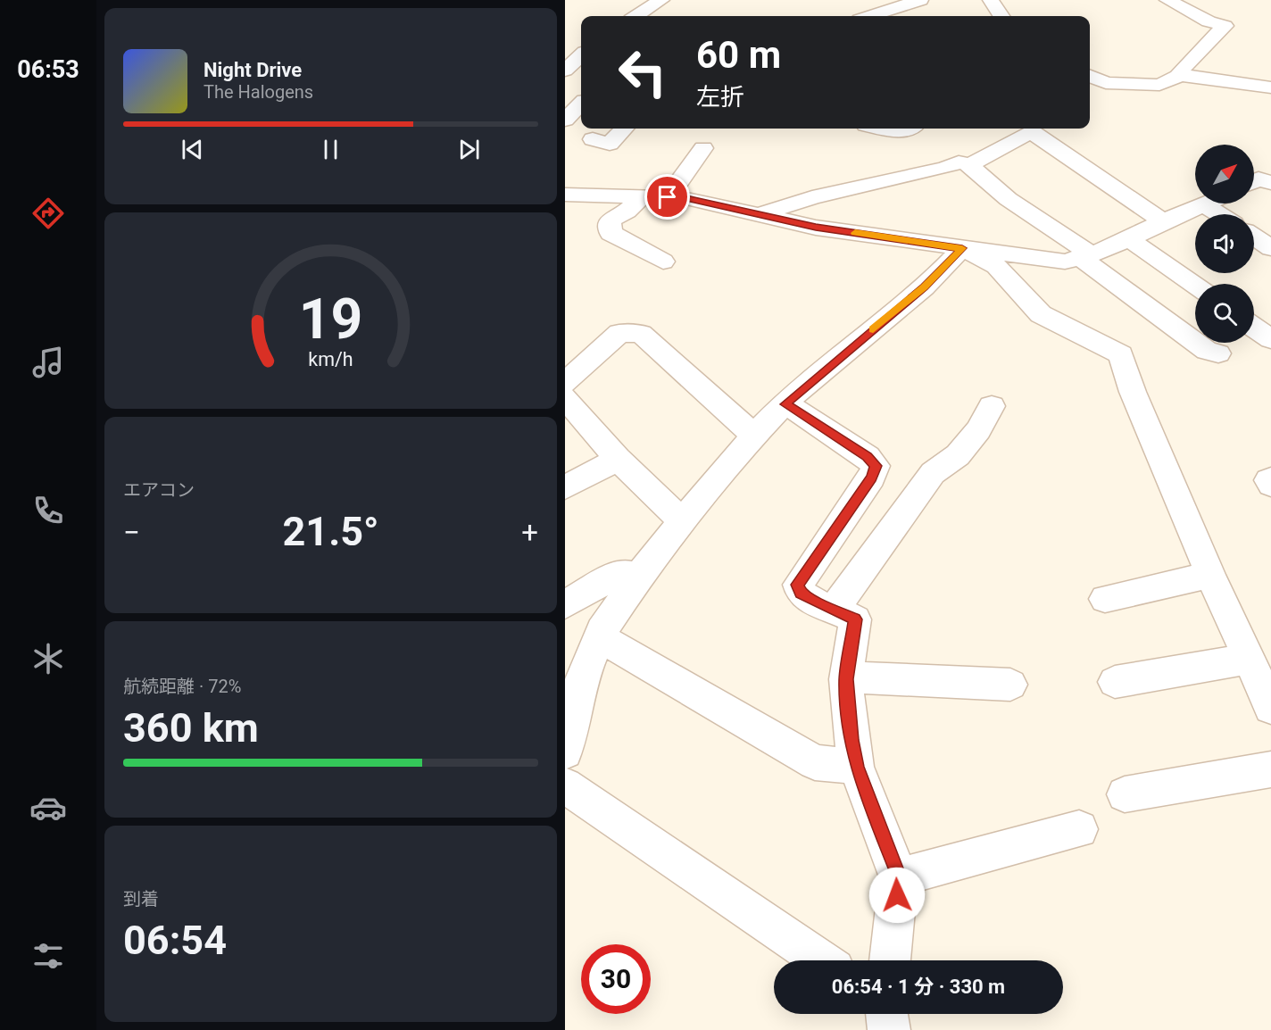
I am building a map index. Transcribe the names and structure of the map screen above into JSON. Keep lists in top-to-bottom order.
{
  "north": "top right",
  "page": {
    "tabs": "06:53",
    "turn": ["60 m", "左折"],
    "song": ["Night Drive", "The Halogens"],
    "tile": [
      "エアコン",
      ["航続距離 · 72%", "360 km"],
      ["到着", "06:54"]
    ],
    "heat": ["−", "21.5°", "+"],
    "limit": "30",
    "trip": "06:54 · 1 分 · 330 m",
    "gauge": ["19", "km/h"]
  }
}
